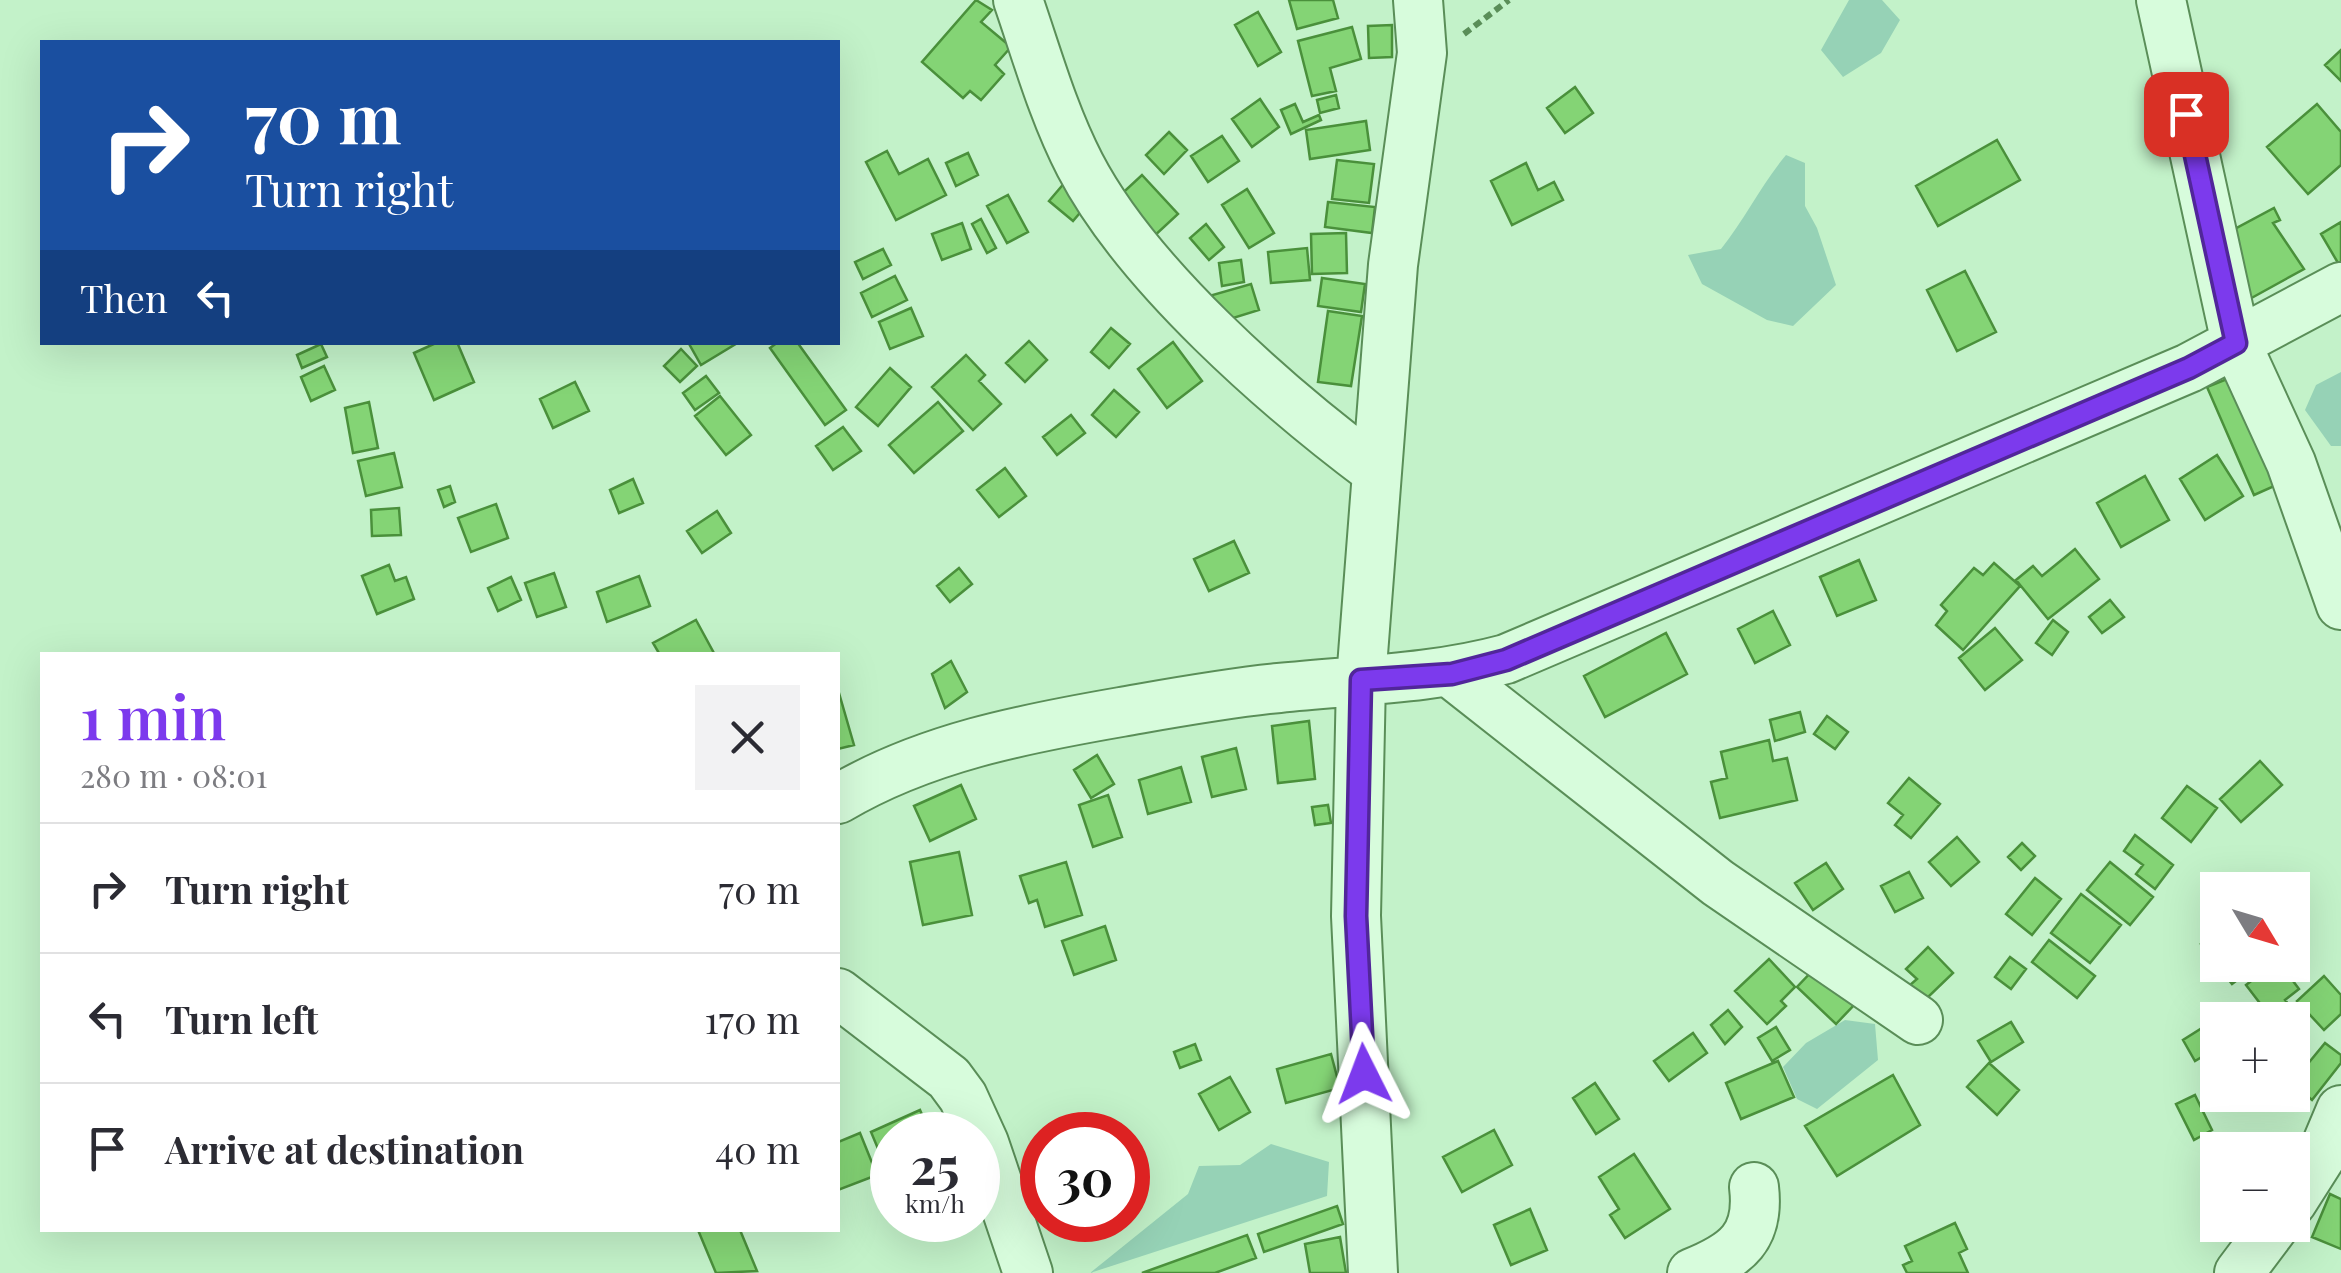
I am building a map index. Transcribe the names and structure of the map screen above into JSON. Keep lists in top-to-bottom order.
{
  "north": "bottom right",
  "page": {
    "turn": ["70 m", "Turn right"],
    "then": "Then",
    "heading": ["1 min", "280 m · 08:01"],
    "list": [
      {
        "name": "Turn right",
        "value": "70 m"
      },
      {
        "name": "Turn left",
        "value": "170 m"
      },
      {
        "name": "Arrive at destination",
        "value": "40 m"
      }
    ],
    "map_buttons": ["+", "−"],
    "speed": "25 km/h",
    "limit": "30"
  }
}
